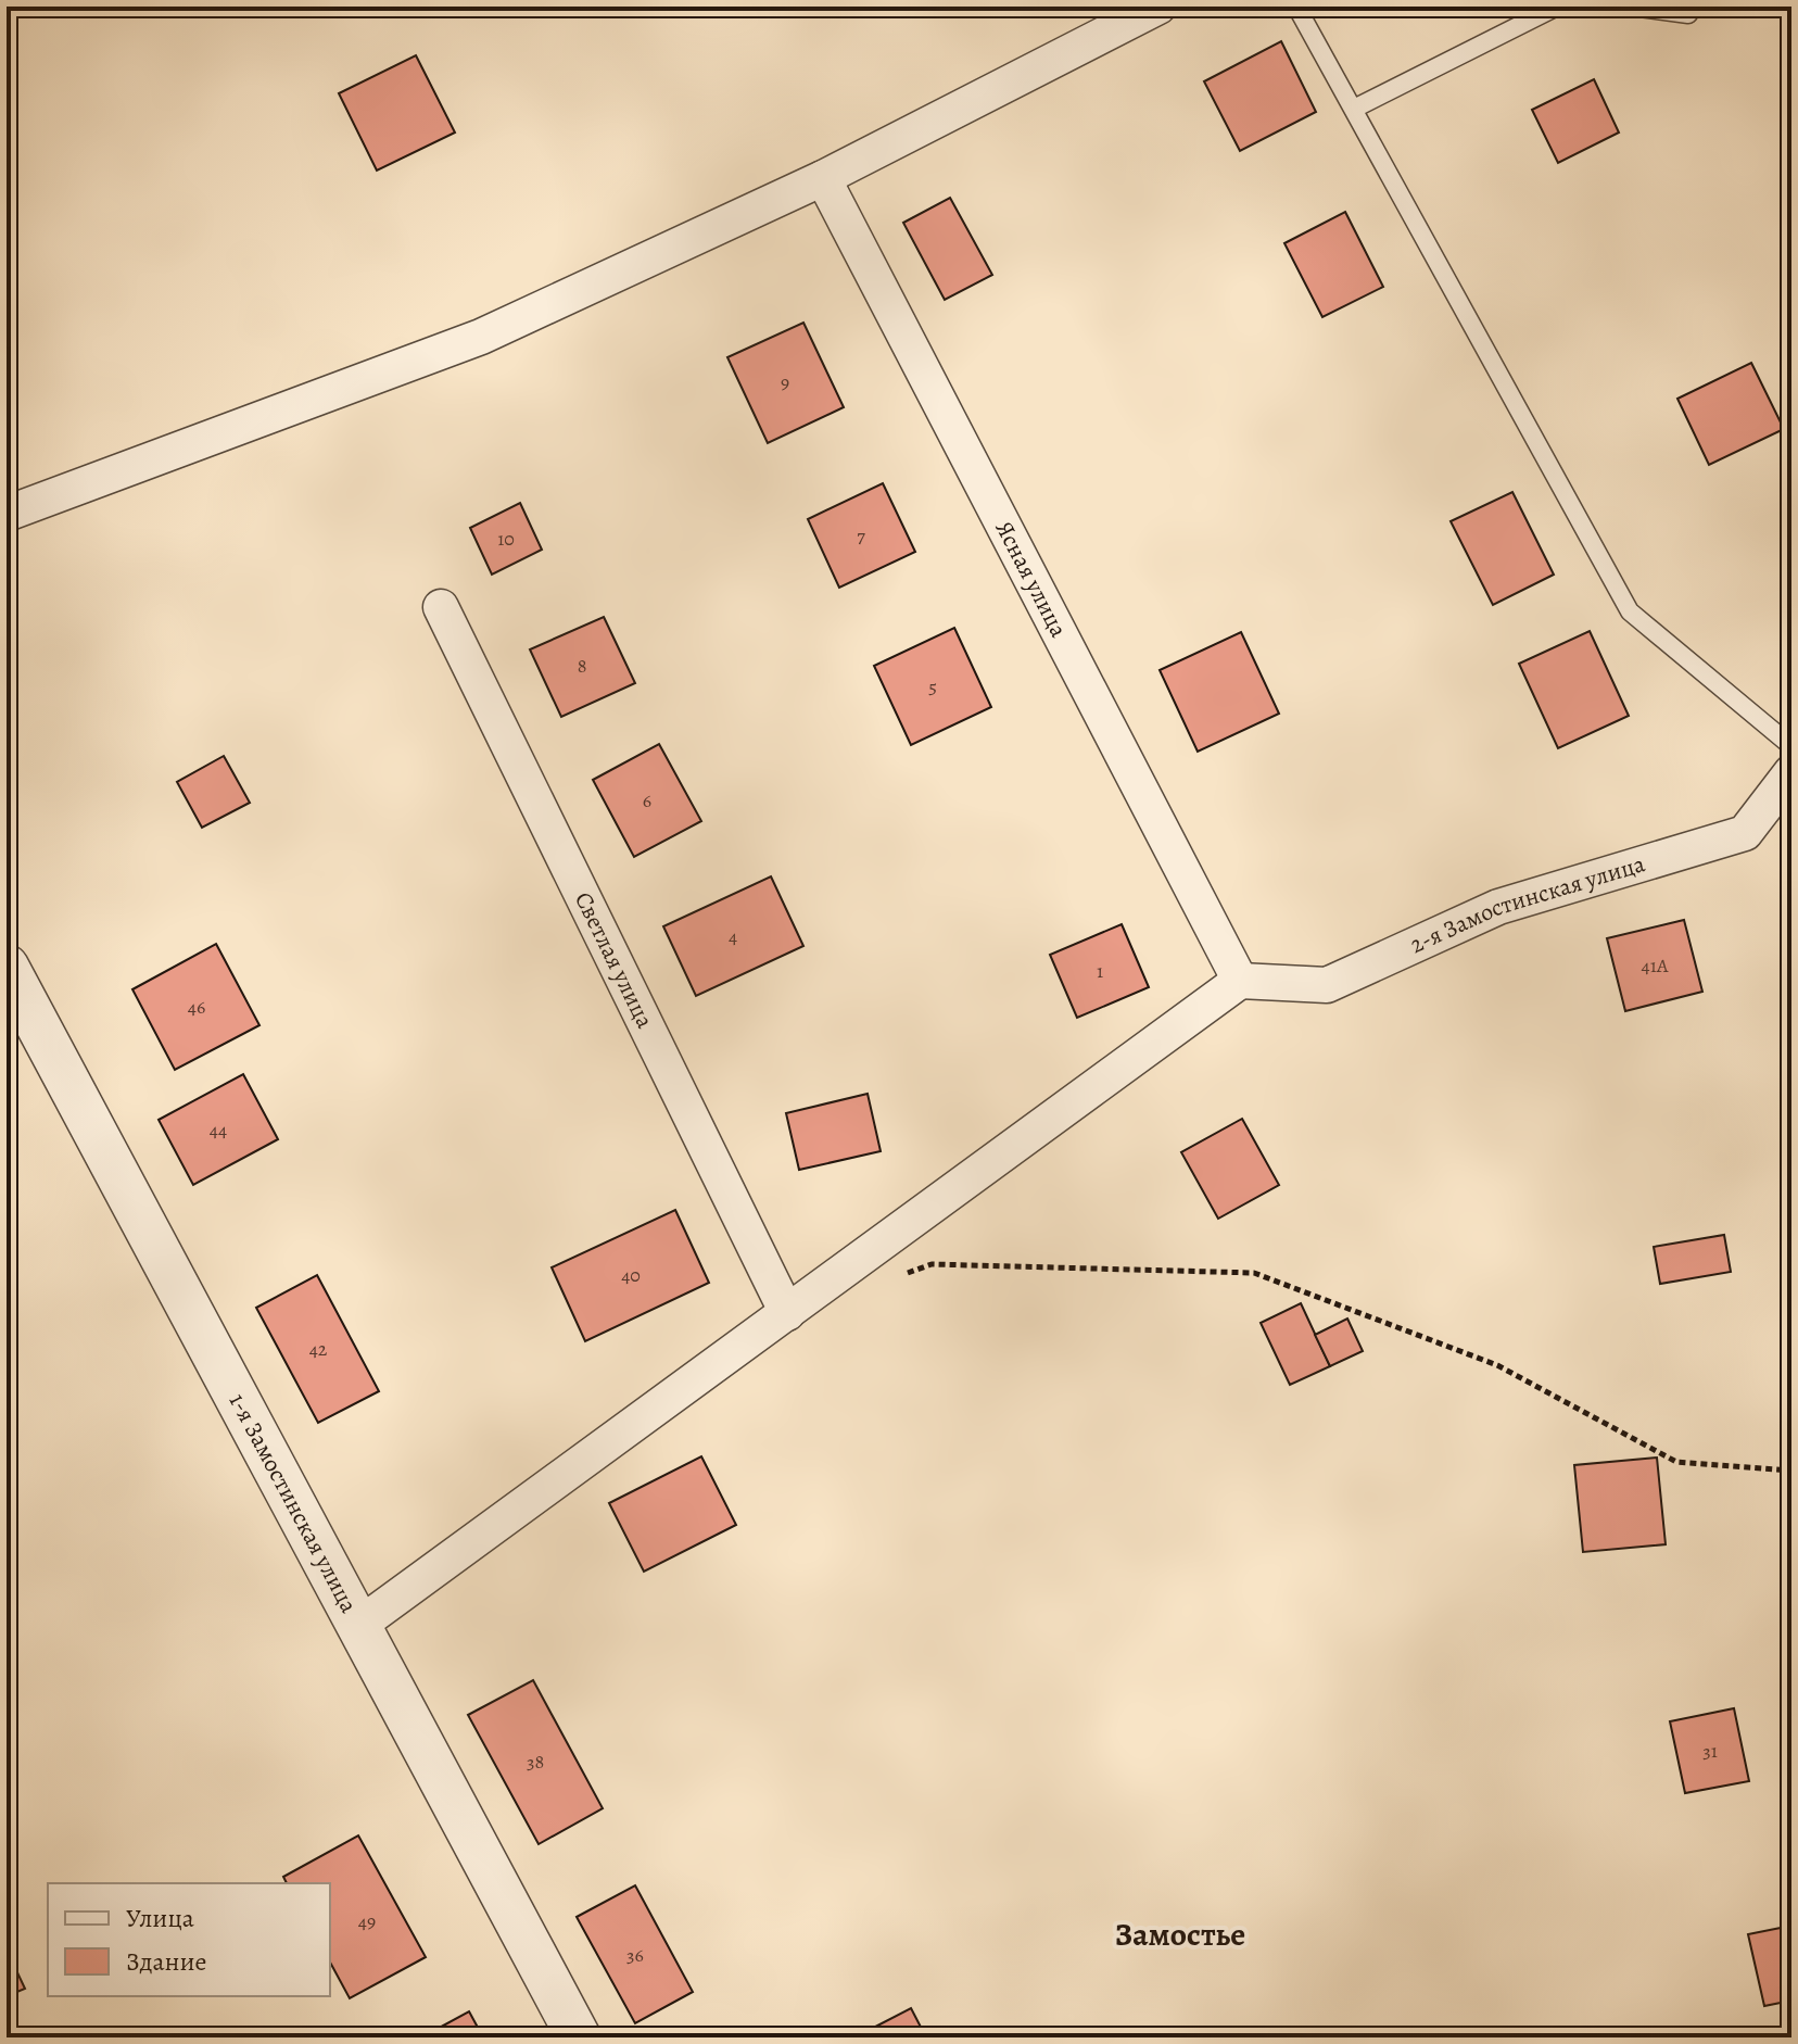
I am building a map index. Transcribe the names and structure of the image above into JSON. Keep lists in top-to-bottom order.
{
  "streets": {
    "street": [
      "Ясная улица",
      "2-я Замостинская улица",
      "Светлая улица",
      "1-я Замостинская улица"
    ]
  },
  "crossings": [
    ["Ясная улица", "2-я Замостинская улица"]
  ],
  "districts": ["Замостье"],
  "house_numbers": [
    "9",
    "7",
    "10",
    "8",
    "5",
    "6",
    "4",
    "41А",
    "1",
    "46",
    "44",
    "40",
    "42",
    "31",
    "38",
    "49",
    "36"
  ],
  "legend": ["Улица", "Здание"]
}
